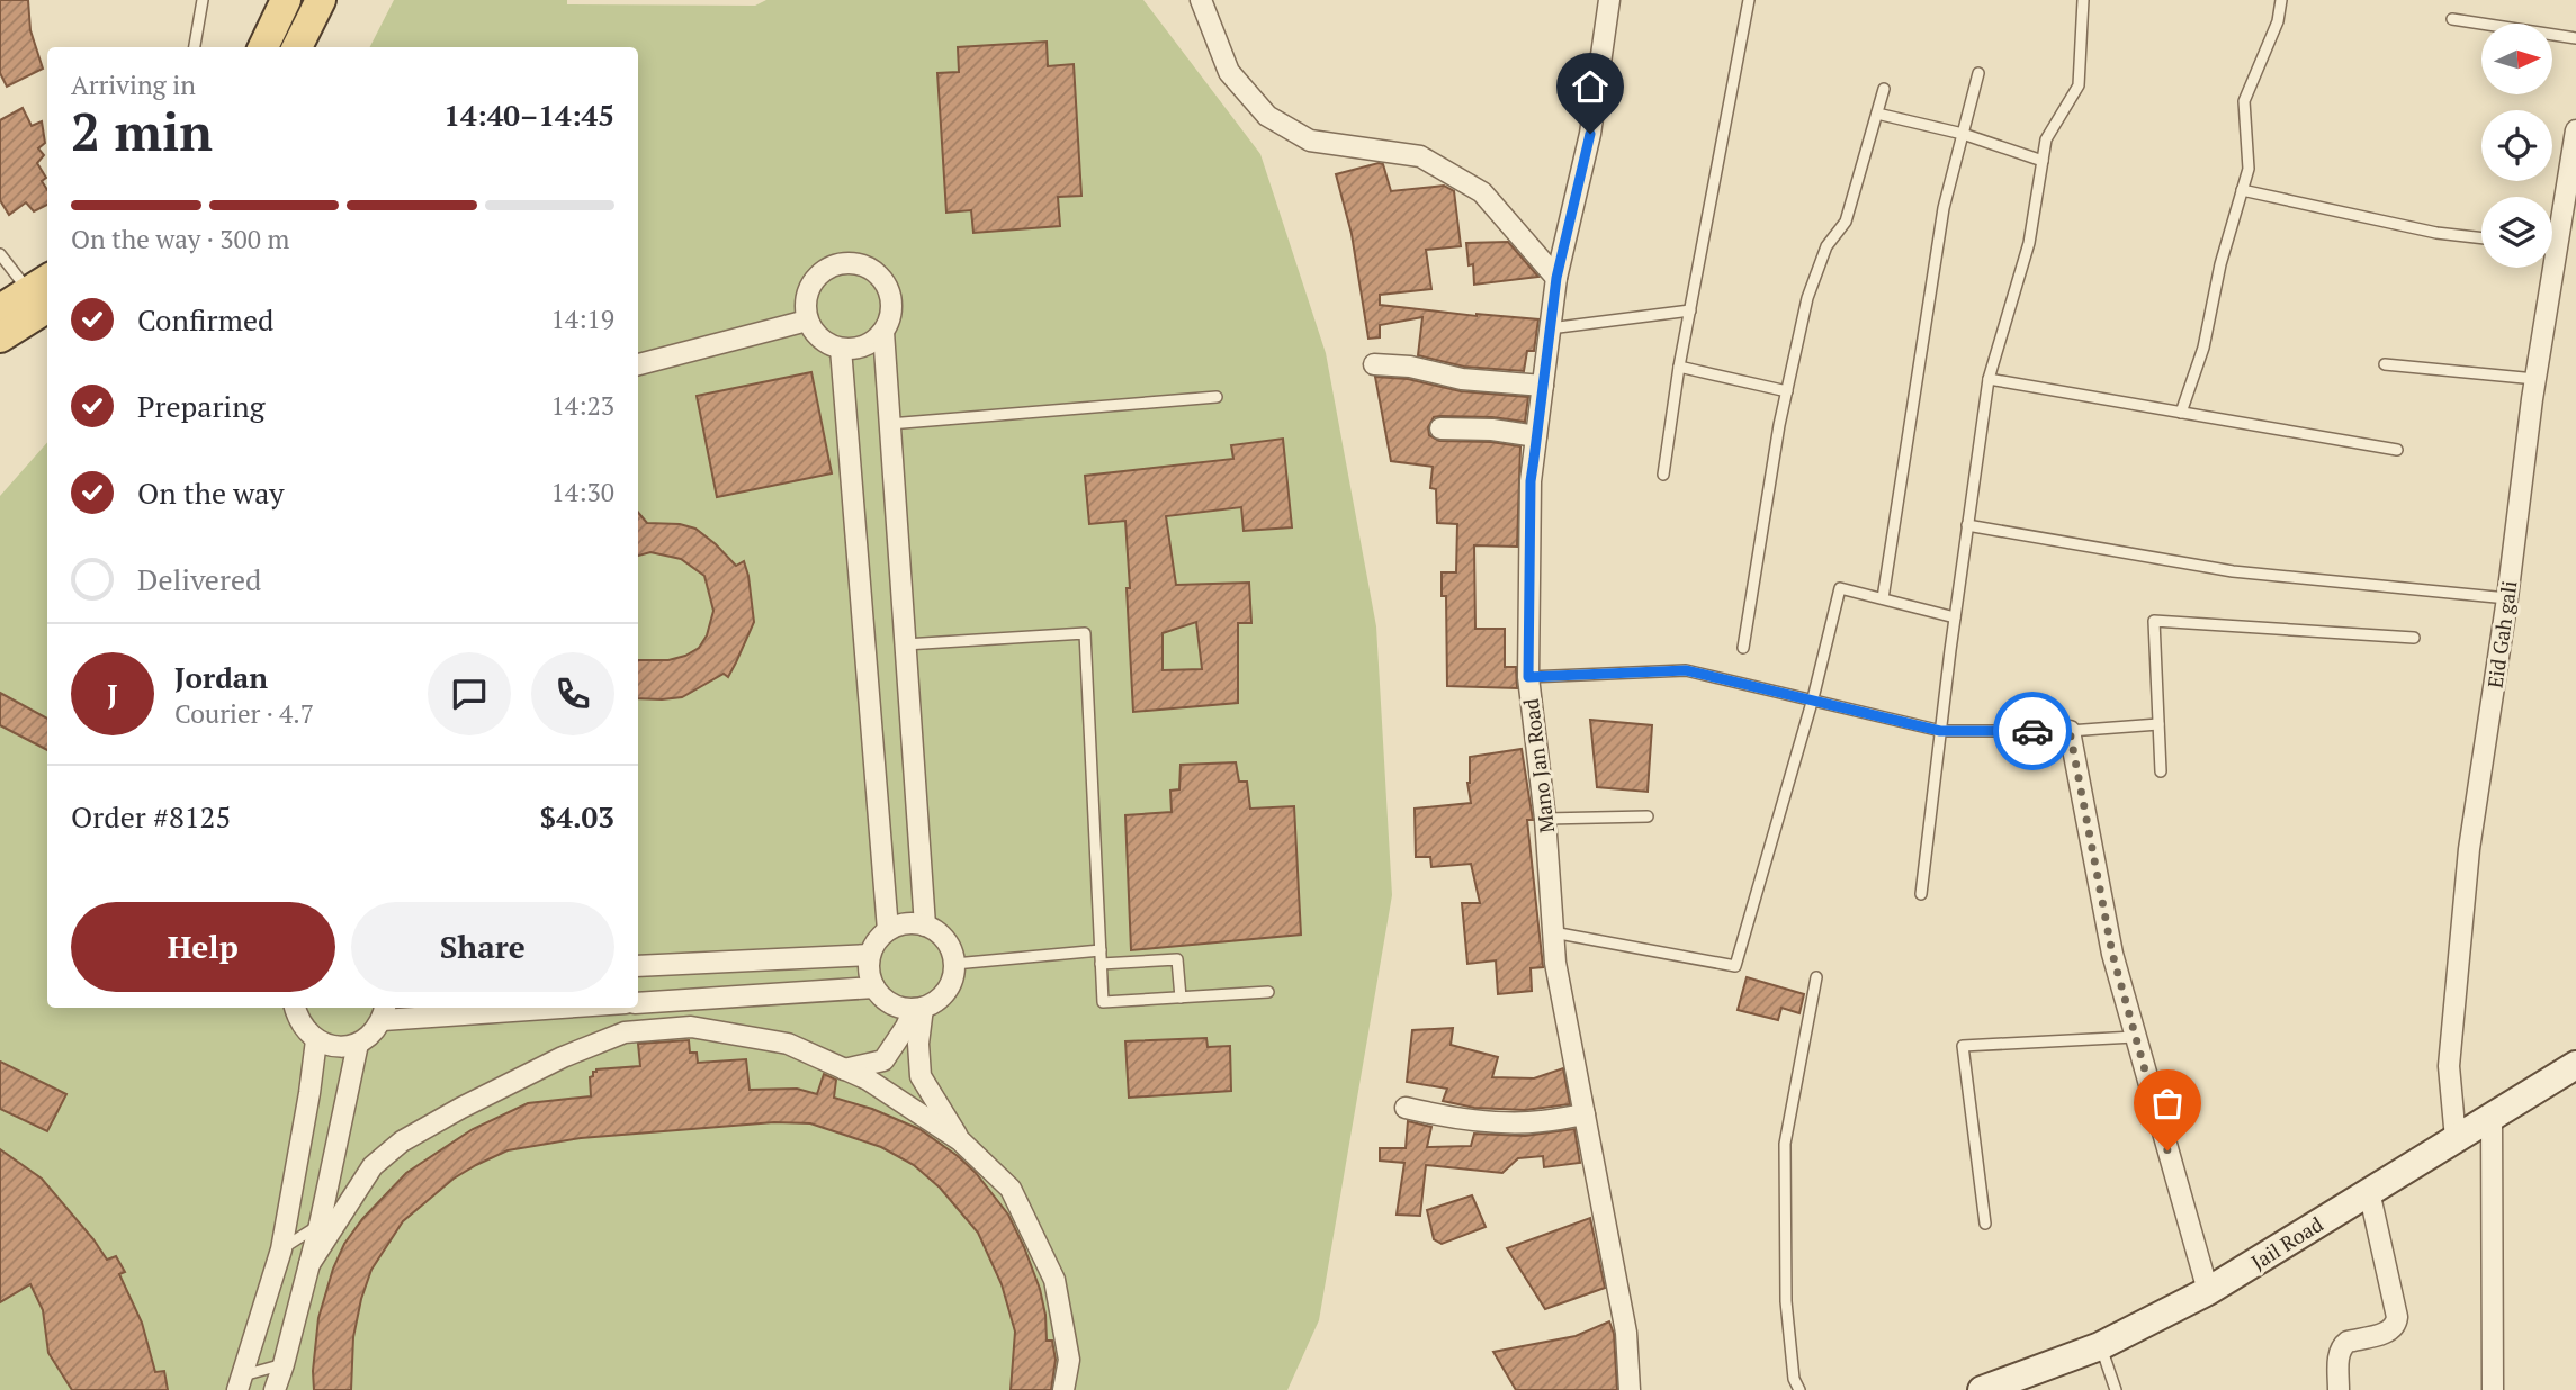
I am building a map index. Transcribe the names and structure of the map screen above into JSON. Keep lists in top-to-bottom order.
{
  "streets": {
    "main road": ["Jail Road"],
    "street": ["Eid Gah gali", "Mano Jan Road"]
  },
  "crossings": [
    ["Eid Gah gali", "Jail Road"]
  ],
  "north": "right",
  "page": {
    "heading": ["2 min", "Arriving in", "14:40–14:45"],
    "panel": [
      "Jordan",
      "Courier · 4.7",
      "Order #8125",
      "$4.03"
    ],
    "bar": "On the way · 300 m",
    "list": [
      ["Confirmed", "14:19"],
      ["Preparing", "14:23"],
      ["On the way", "14:30"],
      "Delivered"
    ],
    "round": "J",
    "buttons": ["Help", "Share"]
  }
}
